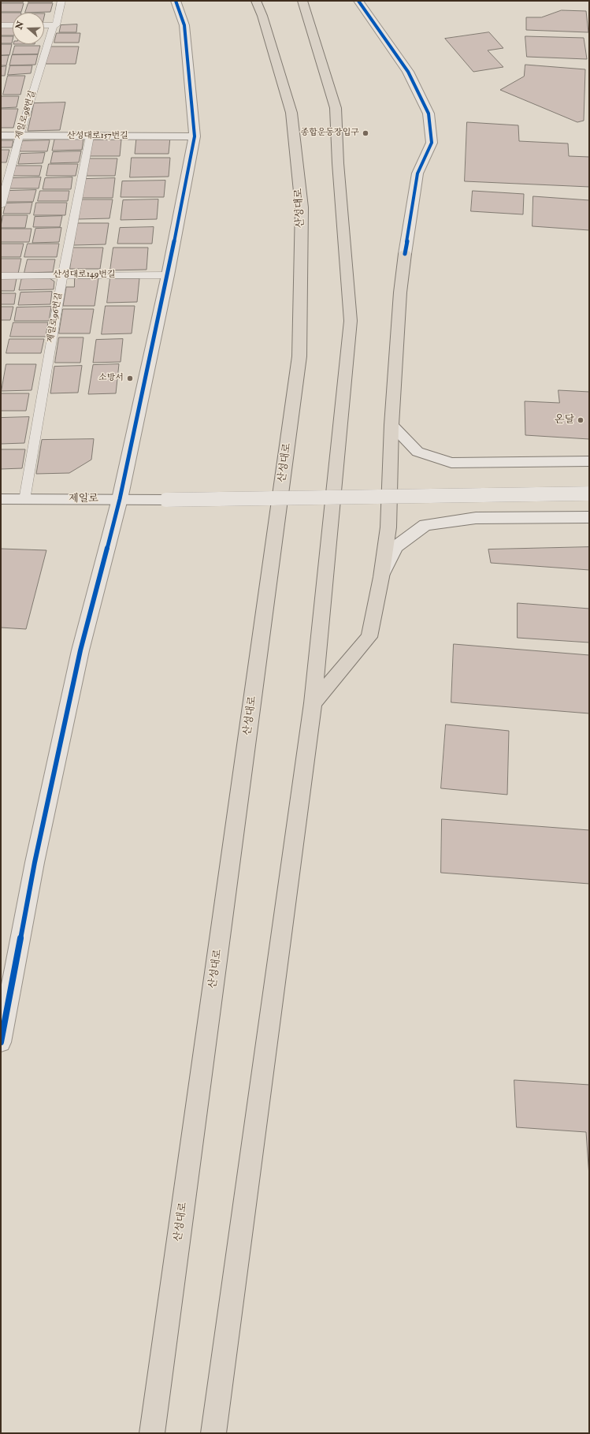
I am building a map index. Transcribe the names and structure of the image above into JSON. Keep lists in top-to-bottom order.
{
  "streets": {
    "main road": ["산성대로"],
    "street": ["산성대로157번길", "제일로"],
    "lane": ["제일로98번길", "산성대로149번길", "제일로96번길"]
  },
  "crossings": [
    ["제일로98번길", "산성대로157번길"],
    ["산성대로157번길", "제일로96번길"],
    ["산성대로149번길", "제일로96번길"],
    ["제일로96번길", "제일로"]
  ],
  "places": ["종합운동장입구", "소방서", "온달"],
  "north": "left"
}
